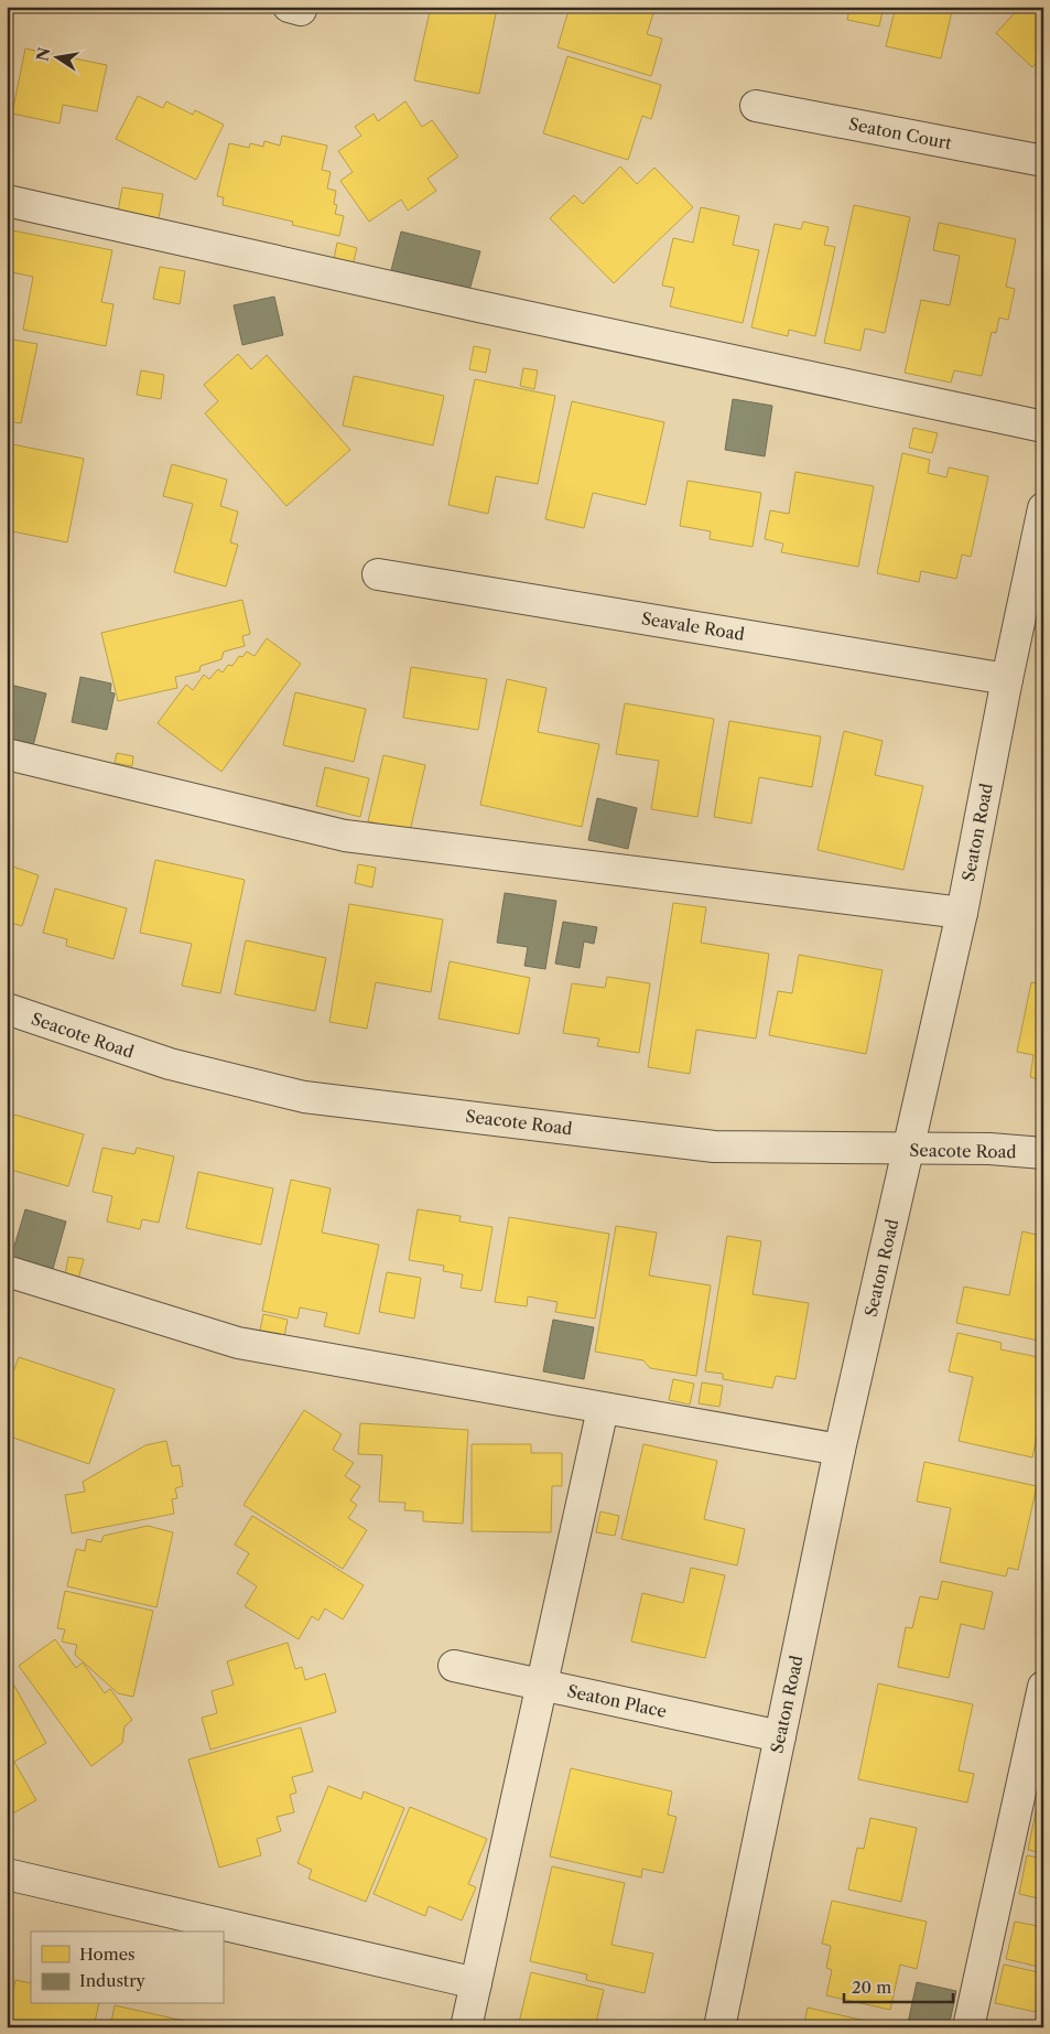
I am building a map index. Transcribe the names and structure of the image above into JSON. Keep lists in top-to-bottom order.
{
  "streets": {
    "street": [
      "Seaton Court",
      "Seavale Road",
      "Seaton Road",
      "Seacote Road",
      "Seaton Place"
    ]
  },
  "crossings": [
    ["Seavale Road", "Seaton Road"],
    ["Seaton Road", "Seacote Road"],
    ["Seaton Road", "Seaton Place"]
  ],
  "legend": ["Homes", "Industry"],
  "scale_bar": "20 m",
  "north": "left"
}
